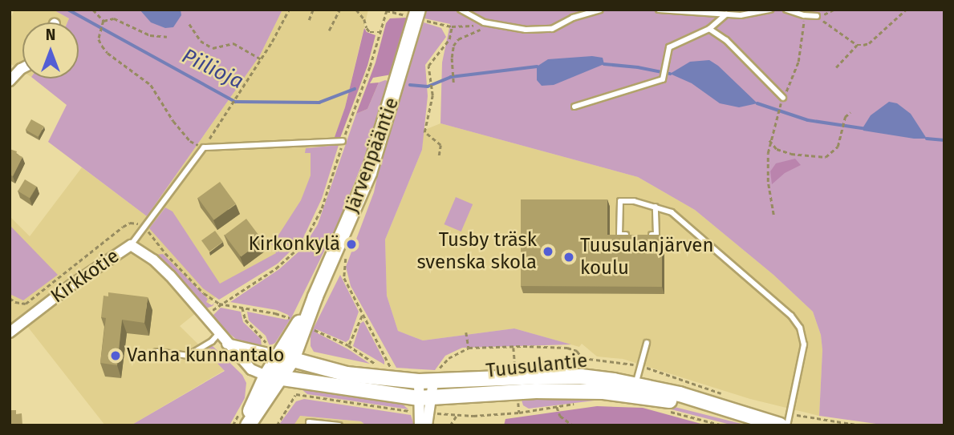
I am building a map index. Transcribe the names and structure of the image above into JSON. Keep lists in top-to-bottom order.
{
  "streets": {
    "main road": ["Järvenpääntie", "Tuusulantie"],
    "street": ["Kirkkotie"]
  },
  "crossings": [
    ["Järvenpääntie", "Kirkkotie"],
    ["Järvenpääntie", "Tuusulantie"],
    ["Kirkkotie", "Tuusulantie"]
  ],
  "water": ["Piilioja"],
  "places": [
    "Kirkonkylä",
    "Tusby träsk svenska skola",
    "Tuusulanjärven koulu",
    "Vanha kunnantalo"
  ],
  "north": "top"
}
